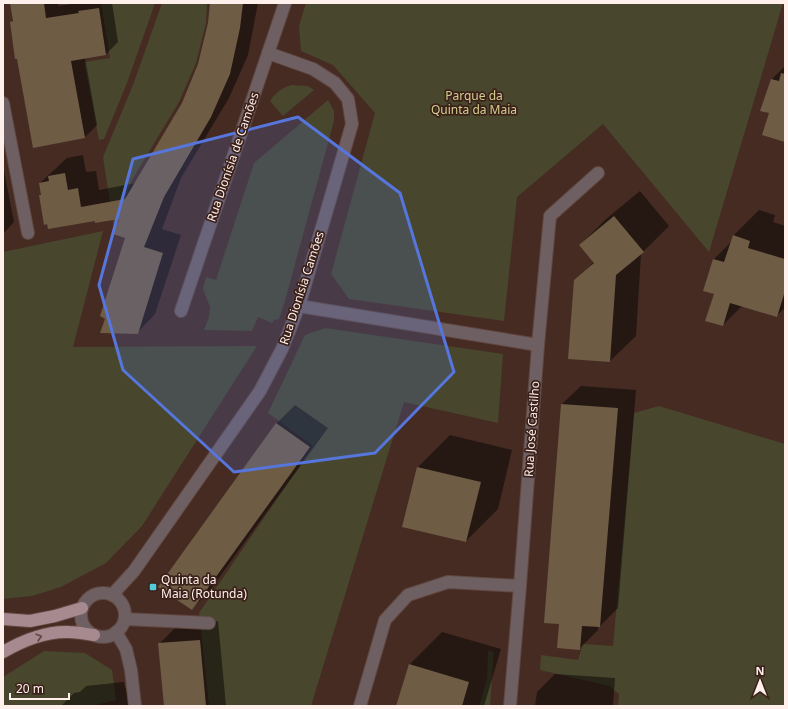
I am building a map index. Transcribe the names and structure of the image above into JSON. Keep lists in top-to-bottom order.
{
  "streets": {
    "street": ["Rua Dionísia de Camões", "Rua Dionísia Camões", "Rua José Castilho"]
  },
  "crossings": [
    ["Rua Dionísia de Camões", "Rua Dionísia Camões"]
  ],
  "parks": ["Parque da Quinta da Maia"],
  "places": {
    "transit": ["Quinta da Maia (Rotunda)"]
  },
  "scale_bar": "20 m",
  "north": "top"
}
